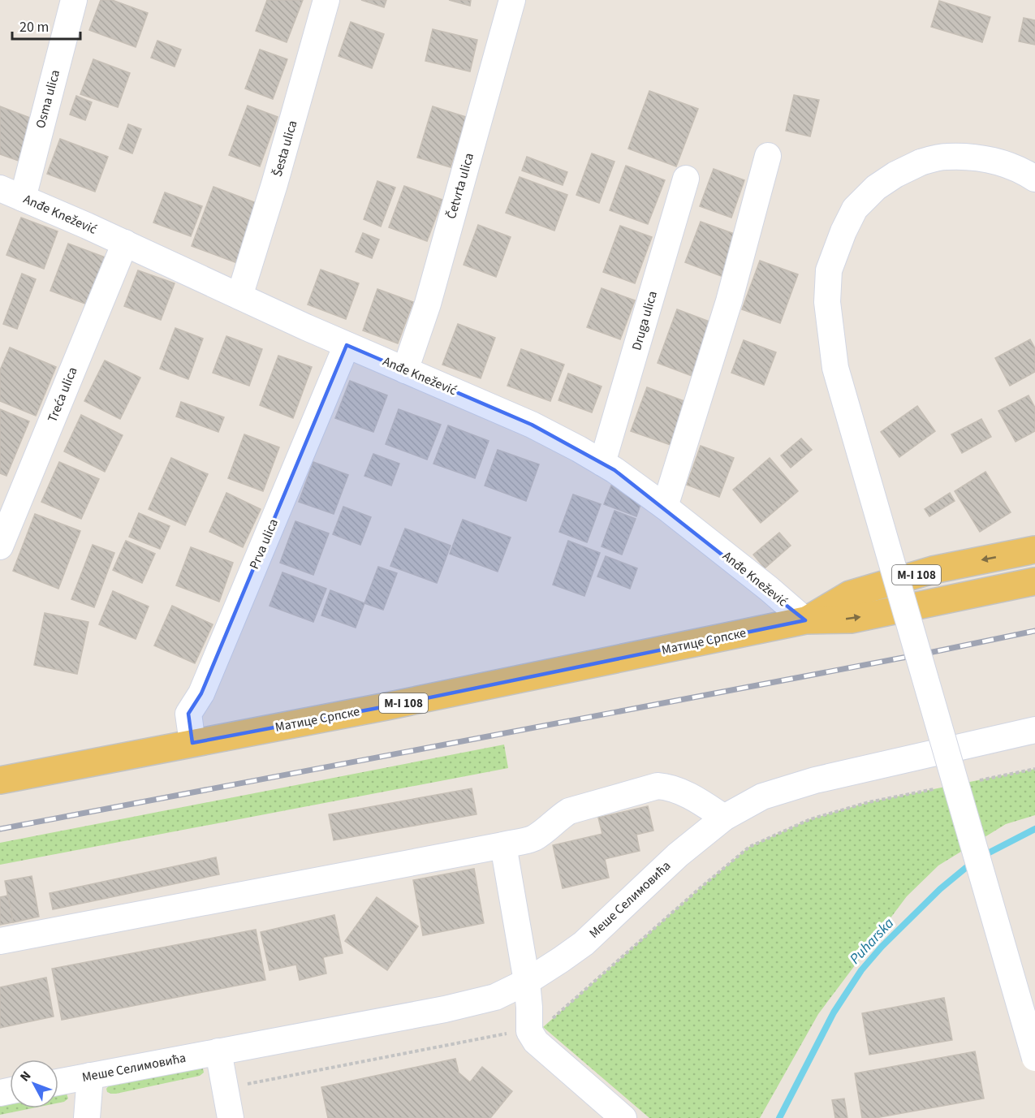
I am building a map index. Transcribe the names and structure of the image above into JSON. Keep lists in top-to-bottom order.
{
  "streets": {
    "main road": ["M-I 108", "Матице Српске"],
    "street": [
      "Osma ulica",
      "Šesta ulica",
      "Četvrta ulica",
      "Anđe Knežević",
      "Druga ulica",
      "Treća ulica",
      "Prva ulica",
      "Меше Селимовића"
    ]
  },
  "crossings": [
    ["Osma ulica", "Anđe Knežević"],
    ["Šesta ulica", "Anđe Knežević"],
    ["Četvrta ulica", "Anđe Knežević"],
    ["Anđe Knežević", "Druga ulica"],
    ["Anđe Knežević", "Treća ulica"],
    ["Anđe Knežević", "Prva ulica"],
    ["Anđe Knežević", "M-I 108"],
    ["Anđe Knežević", "Матице Српске"],
    ["Prva ulica", "Матице Српске"],
    ["M-I 108", "Матице Српске"]
  ],
  "water": ["Puharska"],
  "scale_bar": "20 m",
  "north": "top left"
}
